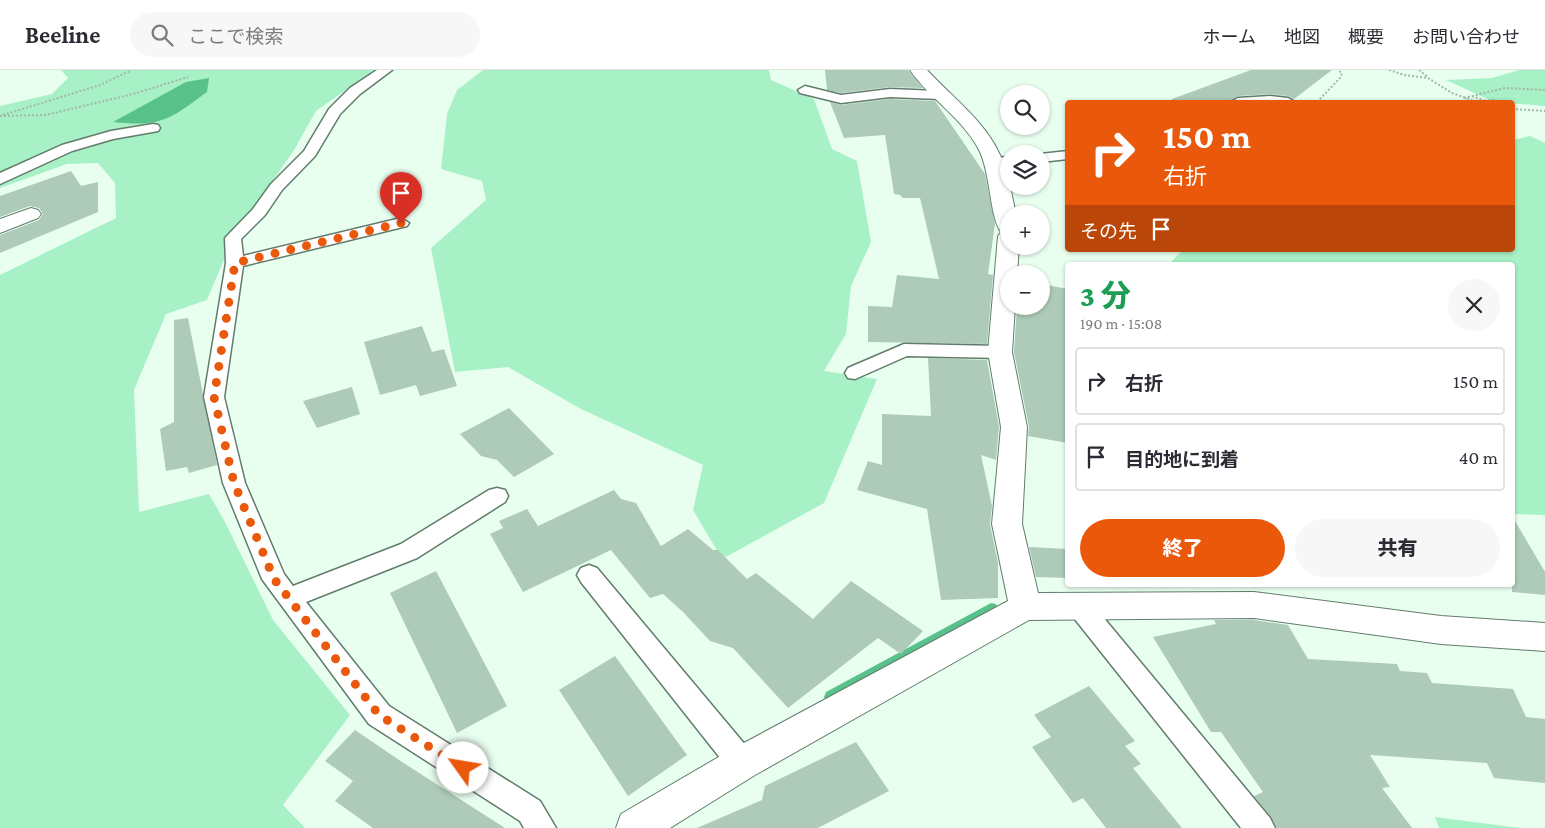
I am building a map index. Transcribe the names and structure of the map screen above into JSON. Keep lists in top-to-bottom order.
{
  "page": {
    "header": "Beeline",
    "search": "ここで検索",
    "nav": [
      "ホーム",
      "地図",
      "概要",
      "お問い合わせ"
    ],
    "map_buttons": ["+", "−"],
    "turn": ["150 m", "右折"],
    "then": "その先",
    "heading": ["3 分", "190 m · 15:08"],
    "list": [
      {
        "name": "右折",
        "value": "150 m"
      },
      {
        "name": "目的地に到着",
        "value": "40 m"
      }
    ],
    "buttons": ["終了", "共有"]
  }
}
